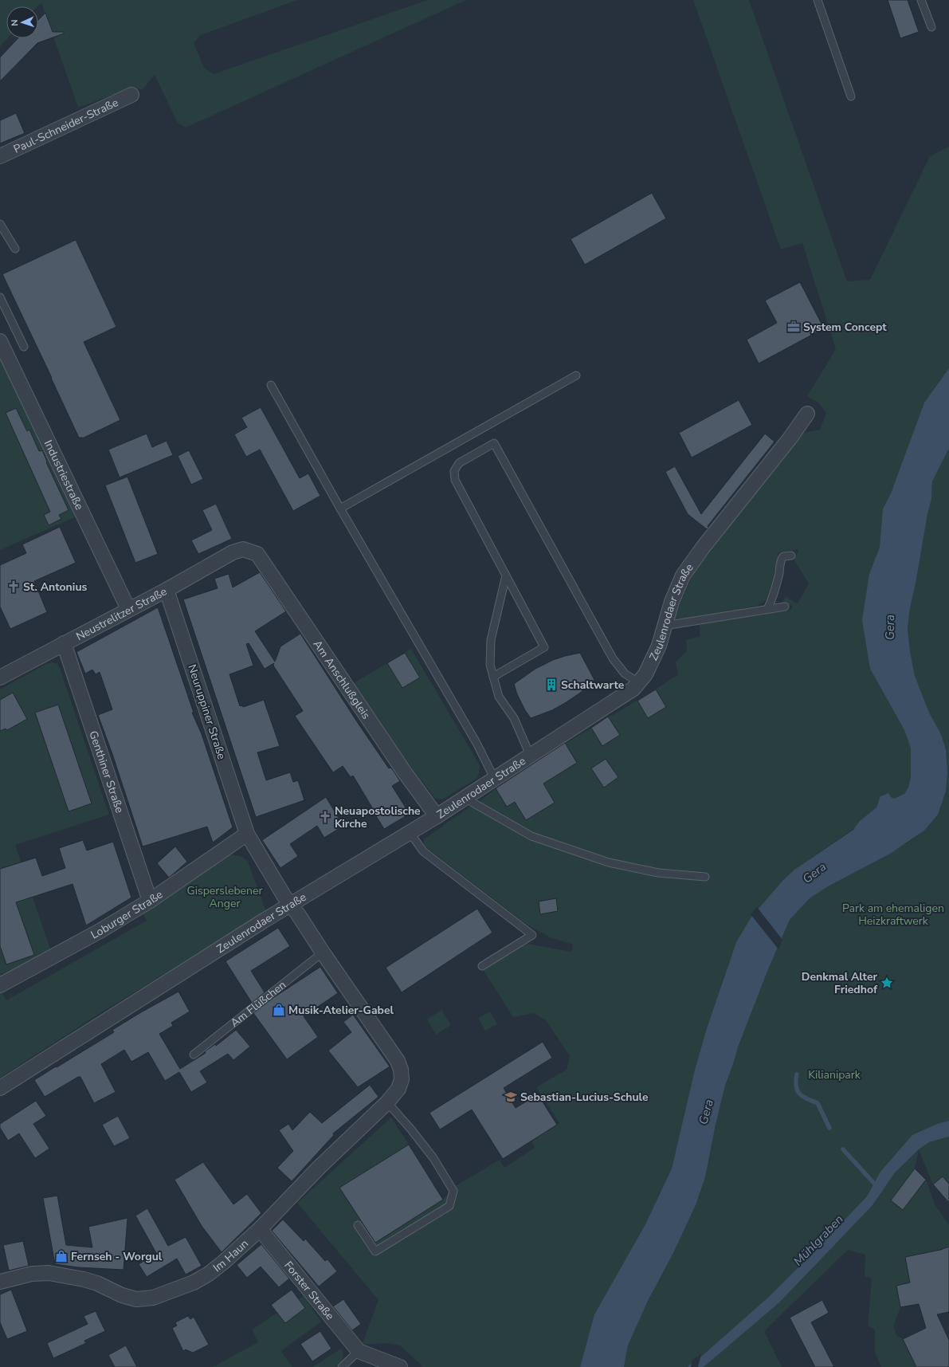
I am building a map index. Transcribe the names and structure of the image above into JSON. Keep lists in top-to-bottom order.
{
  "streets": {
    "street": [
      "Paul-Schneider-Straße",
      "Industriestraße",
      "Zeulenrodaer Straße",
      "Neustrelitzer Straße",
      "Am Anschlußgleis",
      "Neuruppiner Straße",
      "Genthiner Straße",
      "Loburger Straße",
      "Im Haun",
      "Forster Straße"
    ],
    "lane": ["Am Flüßchen"]
  },
  "crossings": [
    ["Industriestraße", "Neustrelitzer Straße"],
    ["Zeulenrodaer Straße", "Am Anschlußgleis"],
    ["Neustrelitzer Straße", "Am Anschlußgleis"],
    ["Neustrelitzer Straße", "Neuruppiner Straße"],
    ["Neustrelitzer Straße", "Genthiner Straße"],
    ["Neuruppiner Straße", "Loburger Straße"],
    ["Genthiner Straße", "Loburger Straße"],
    ["Am Flüßchen", "Im Haun"],
    ["Im Haun", "Forster Straße"]
  ],
  "water": ["Gera", "Mühlgraben"],
  "parks": ["Gisperslebener Anger", "Park am ehemaligen Heizkraftwerk", "Kilianipark"],
  "places": {
    "office": ["System Concept"],
    "church": ["St. Antonius", "Neuapostolische Kirche"],
    "building": ["Schaltwarte"],
    "place": ["Denkmal Alter Friedhof"],
    "shop": ["Musik-Atelier-Gabel", "Fernseh - Worgul"],
    "school or university": ["Sebastian-Lucius-Schule"]
  },
  "north": "left"
}
